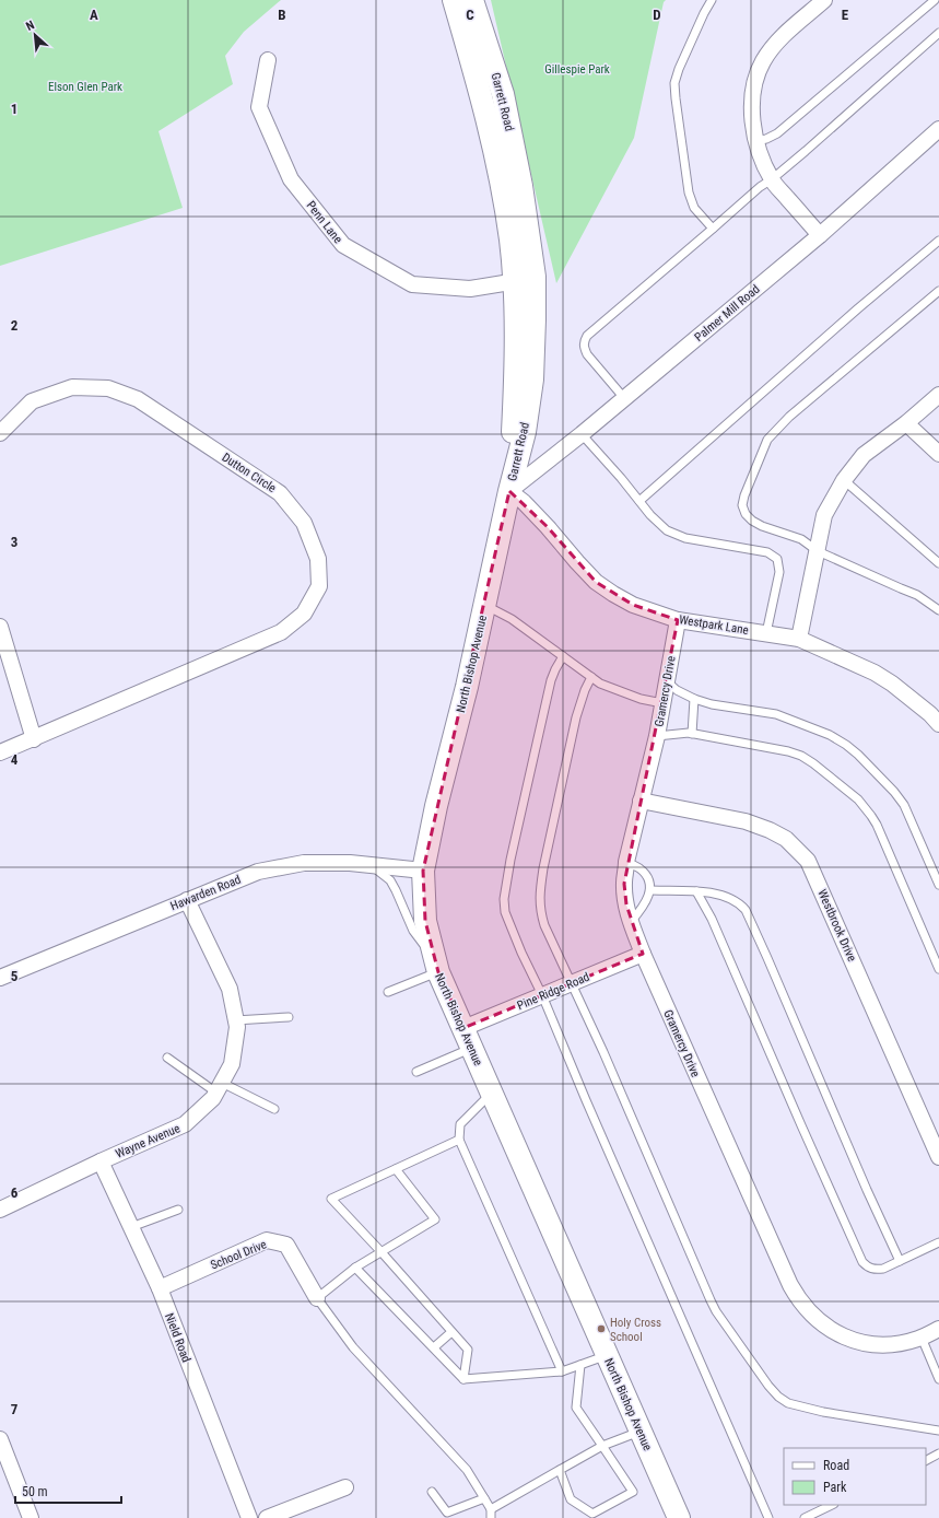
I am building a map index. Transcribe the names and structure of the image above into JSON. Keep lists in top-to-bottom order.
{
  "streets": {
    "main road": ["Garrett Road", "North Bishop Avenue"],
    "street": [
      "Penn Lane",
      "Palmer Mill Road",
      "Dutton Circle",
      "Westpark Lane",
      "Gramercy Drive",
      "Hawarden Road",
      "Westbrook Drive",
      "Pine Ridge Road",
      "Wayne Avenue",
      "School Drive",
      "Nield Road"
    ]
  },
  "crossings": [
    ["Garrett Road", "Penn Lane"],
    ["Garrett Road", "Palmer Mill Road"],
    ["Garrett Road", "Westpark Lane"],
    ["Garrett Road", "North Bishop Avenue"],
    ["Palmer Mill Road", "Westpark Lane"],
    ["Palmer Mill Road", "North Bishop Avenue"],
    ["Westpark Lane", "North Bishop Avenue"],
    ["Westpark Lane", "Gramercy Drive"],
    ["North Bishop Avenue", "Hawarden Road"],
    ["North Bishop Avenue", "Pine Ridge Road"],
    ["Gramercy Drive", "Westbrook Drive"],
    ["Gramercy Drive", "Pine Ridge Road"],
    ["Hawarden Road", "Wayne Avenue"],
    ["Wayne Avenue", "Nield Road"],
    ["School Drive", "Nield Road"]
  ],
  "parks": ["Gillespie Park", "Elson Glen Park"],
  "places": ["Holy Cross School"],
  "legend": ["Road", "Park"],
  "scale_bar": "50 m",
  "north": "top left",
  "grid": {
    "columns": [
      "A",
      "B",
      "C",
      "D",
      "E"
    ],
    "rows": [
      "1",
      "2",
      "3",
      "4",
      "5",
      "6",
      "7"
    ]
  }
}
